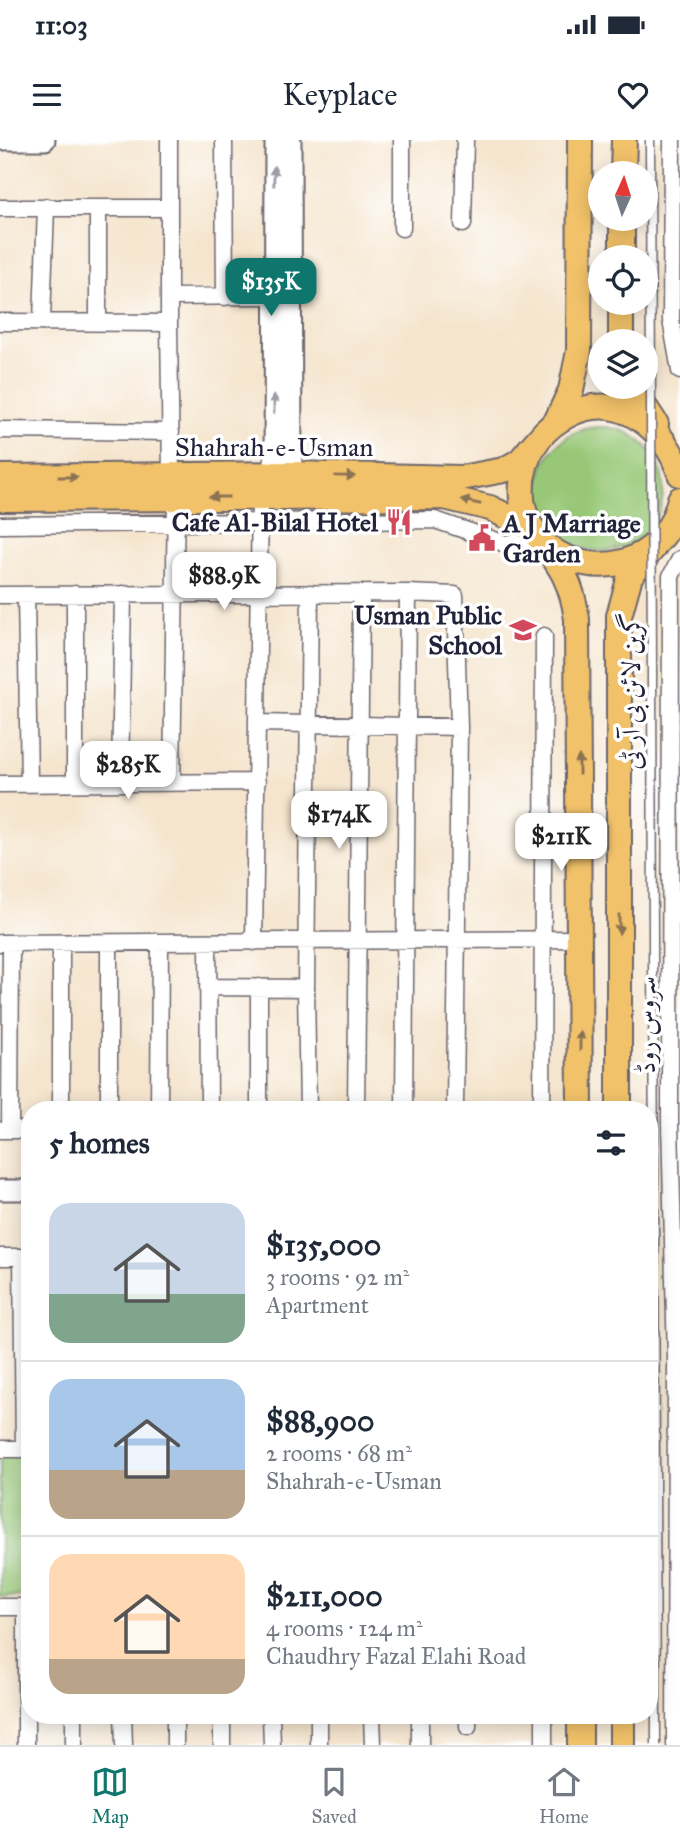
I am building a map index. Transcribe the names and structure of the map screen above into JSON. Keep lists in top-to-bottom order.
{
  "streets": {
    "main road": ["Shahrah-e-Usman"],
    "street": ["سروس روڈ"],
    "lane": ["گرین لائن بی آر ٹی"]
  },
  "places": {
    "restaurant": ["Cafe Al-Bilal Hotel"],
    "public building": ["A J Marriage Garden"],
    "school or university": ["Usman Public School"]
  },
  "north": "top",
  "page": {
    "status": "11:03",
    "header": "Keyplace",
    "price": [
      "$135K",
      "$88.9K",
      "$285K",
      "$174K",
      "$211K"
    ],
    "heading": "5 homes",
    "list": [
      {
        "name": "$135,000",
        "note": "3 rooms · 92 m² · Apartment"
      },
      {
        "name": "$88,900",
        "note": "2 rooms · 68 m² · Shahrah-e-Usman"
      },
      {
        "name": "$211,000",
        "note": "4 rooms · 124 m² · Chaudhry Fazal Elahi Road"
      }
    ],
    "tabs": ["Map", "Saved", "Home"]
  }
}
